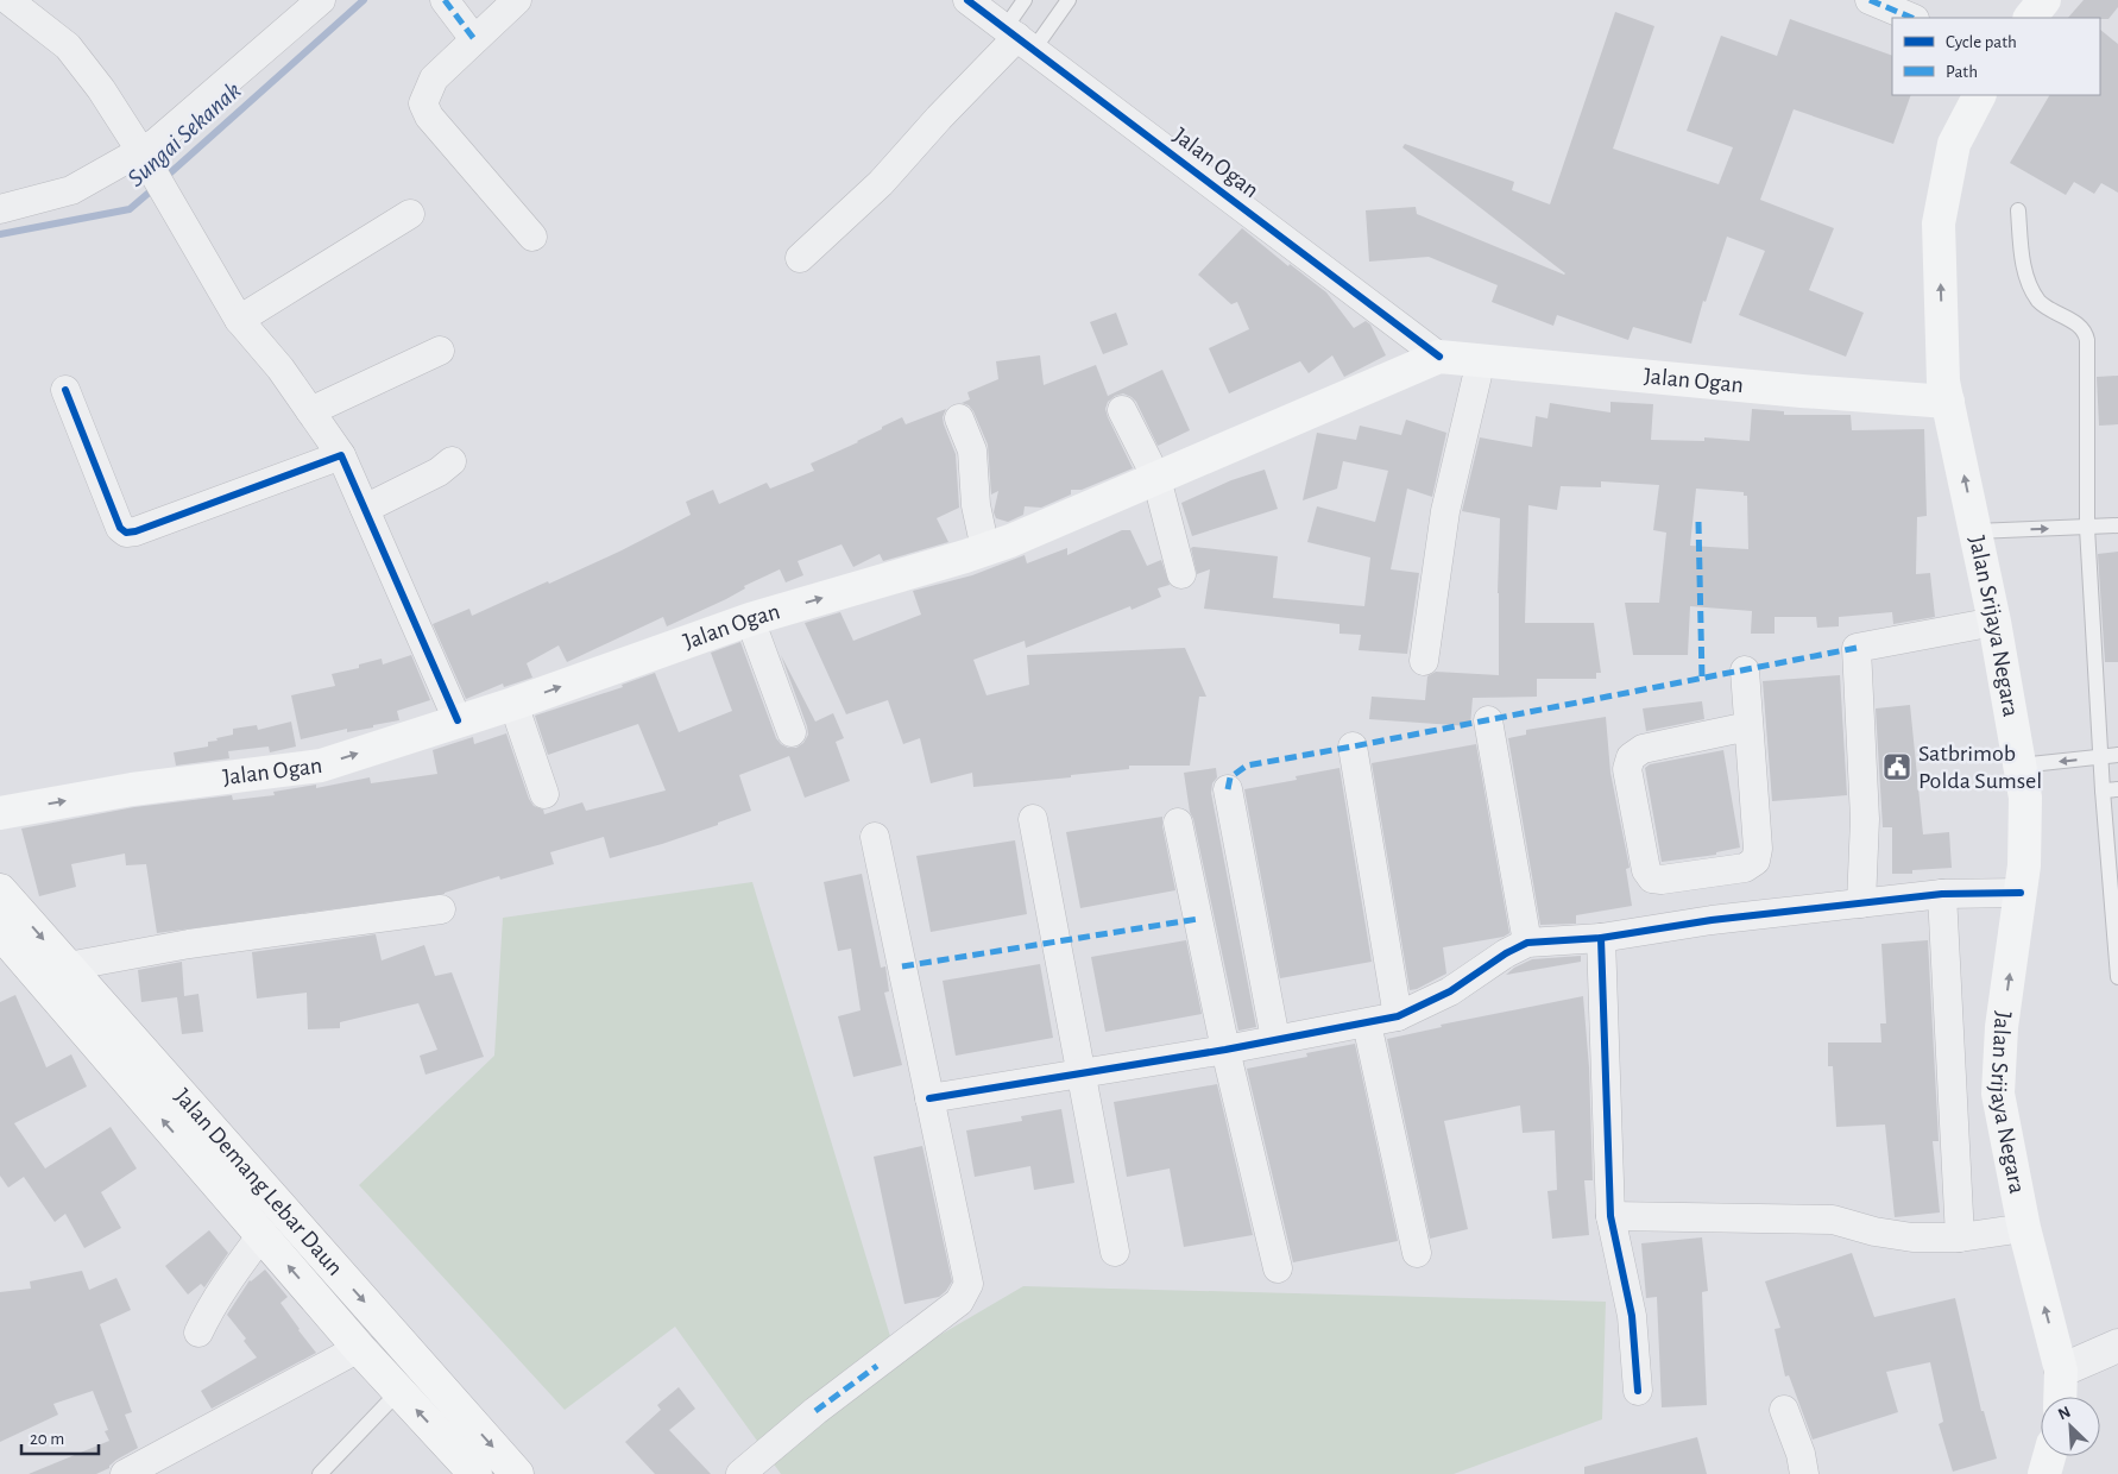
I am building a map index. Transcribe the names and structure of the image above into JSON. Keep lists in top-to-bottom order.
{
  "streets": {
    "main road": ["Jalan Ogan", "Jalan Srijaya Negara", "Jalan Demang Lebar Daun"]
  },
  "crossings": [
    ["Jalan Ogan", "Jalan Srijaya Negara"]
  ],
  "one_way": ["Jalan Srijaya Negara"],
  "water": ["Sungai Sekanak"],
  "places": {
    "public building": ["Satbrimob Polda Sumsel"]
  },
  "legend": ["Cycle path", "Path"],
  "scale_bar": "20 m",
  "north": "top left"
}
